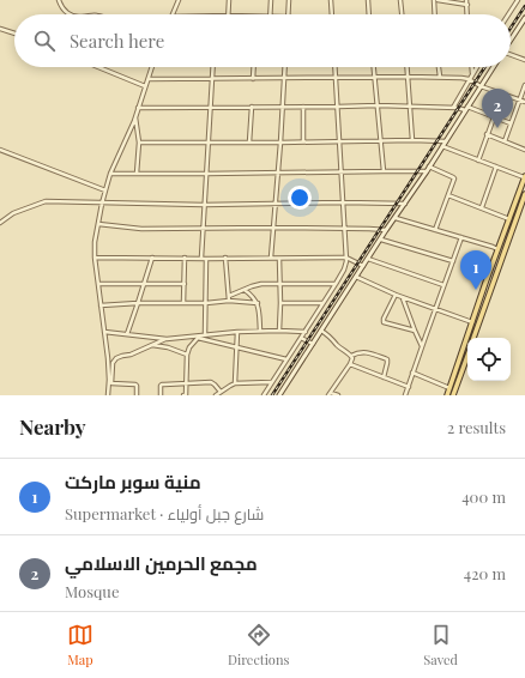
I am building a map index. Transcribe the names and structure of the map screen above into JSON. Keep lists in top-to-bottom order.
{
  "page": {
    "search": "Search here",
    "pins": ["2", "1"],
    "heading": ["Nearby", "2 results"],
    "list": [
      {
        "mark": "1",
        "name": "منية سوبر ماركت",
        "note": "Supermarket · شارع جبل أولياء",
        "value": "400 m"
      },
      {
        "mark": "2",
        "name": "مجمع الحرمين الاسلامي",
        "note": "Mosque",
        "value": "420 m"
      }
    ],
    "nav": ["Map", "Directions", "Saved"]
  }
}
